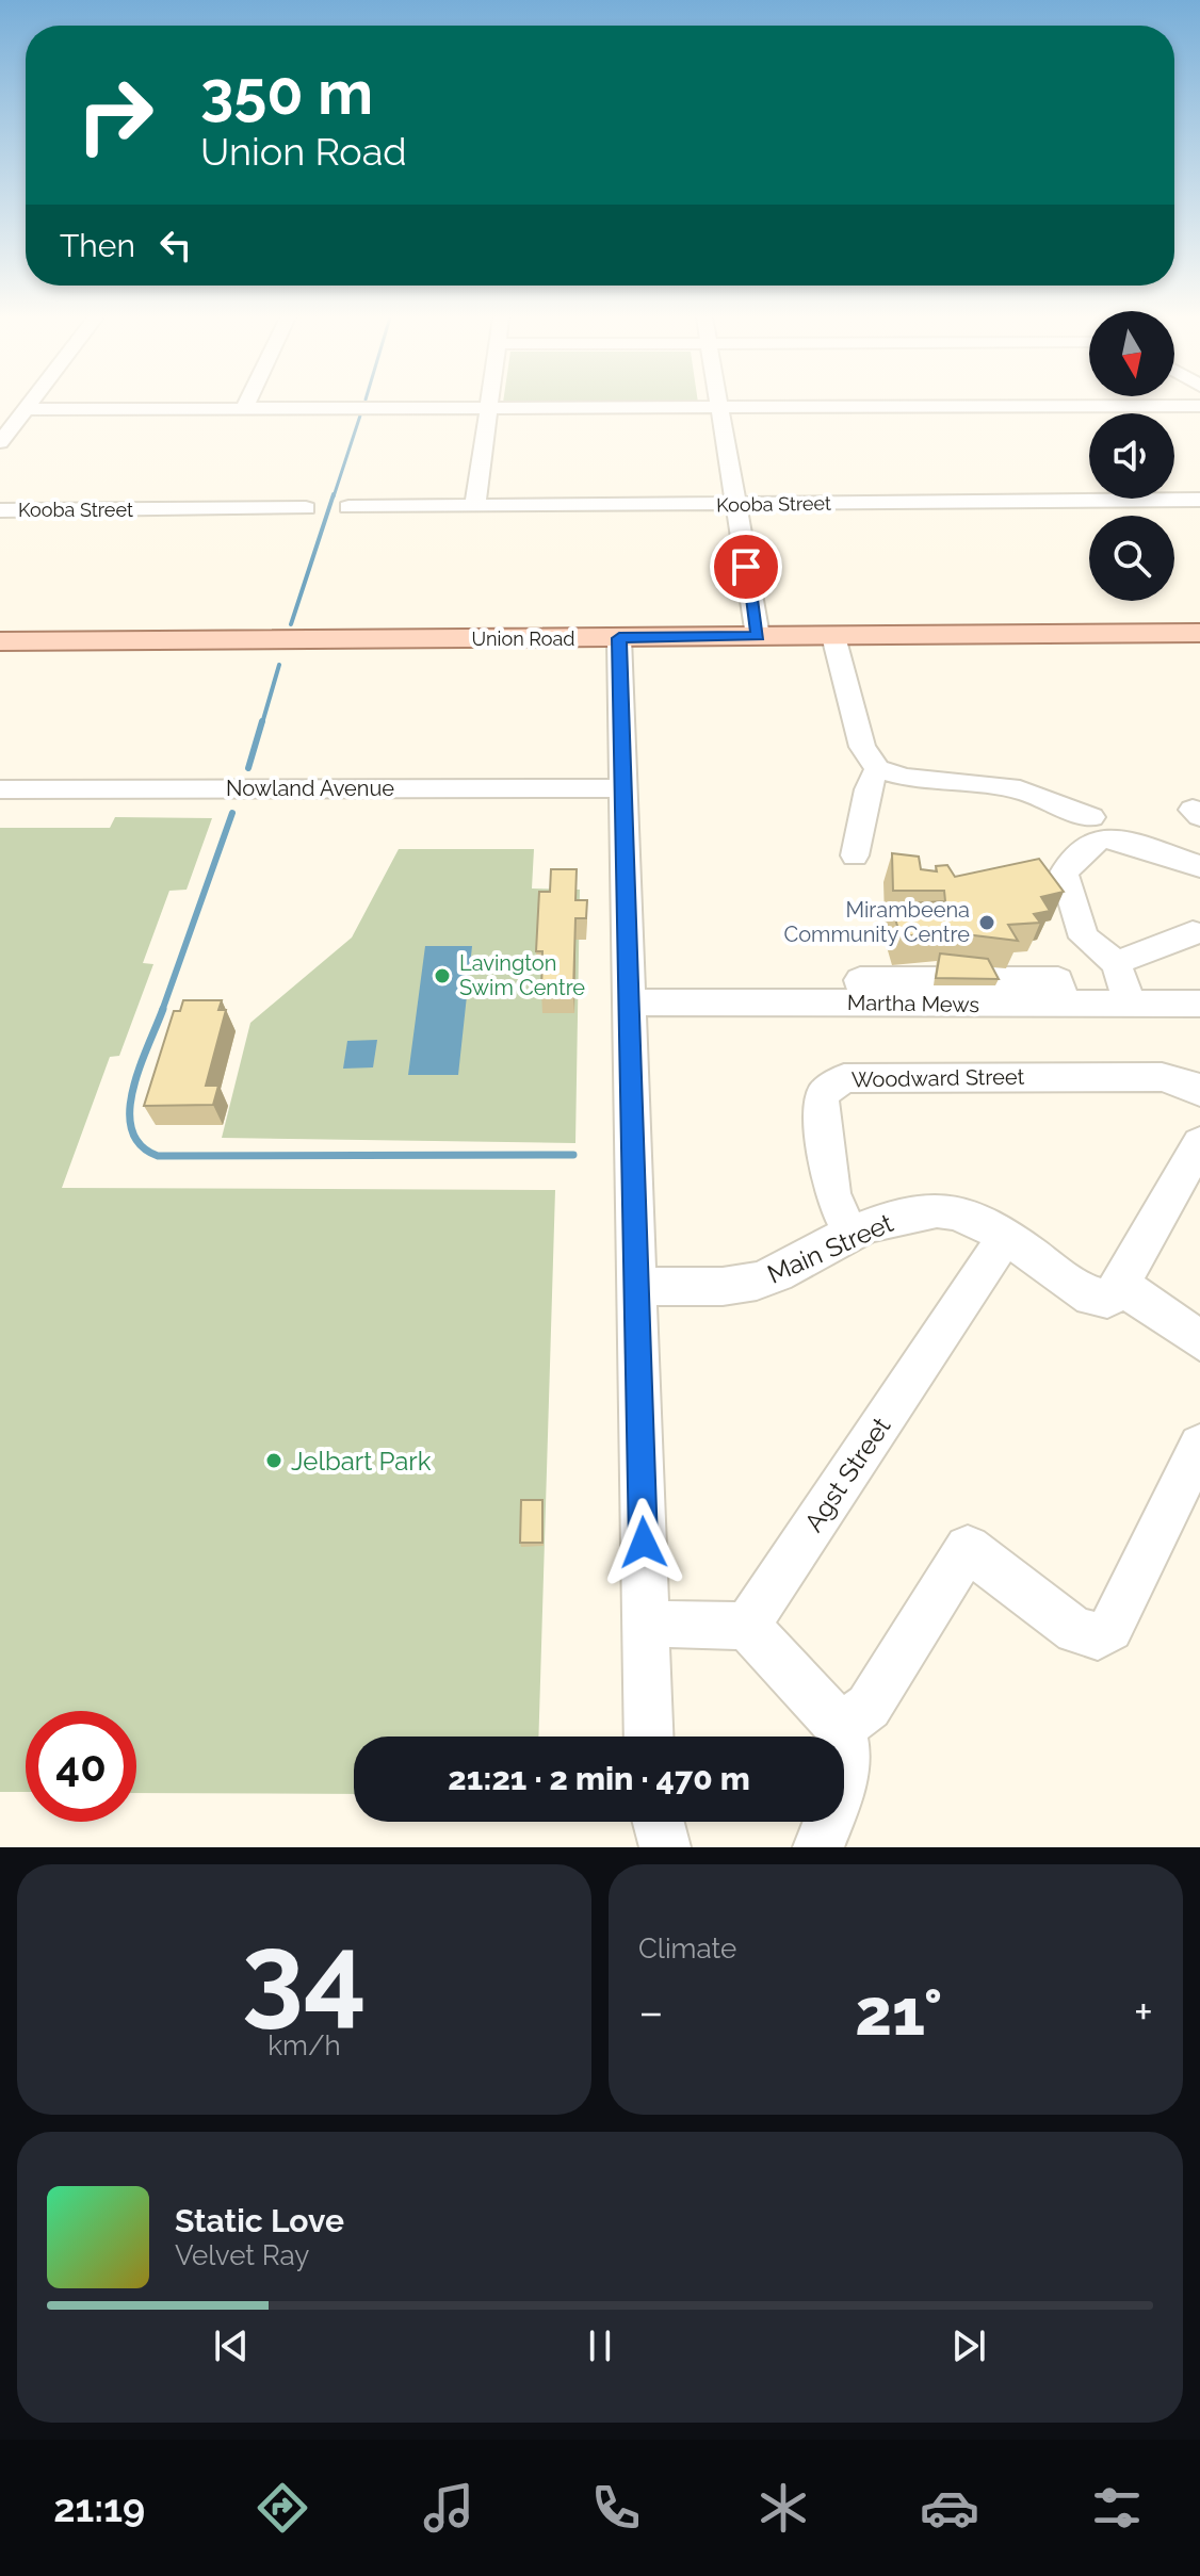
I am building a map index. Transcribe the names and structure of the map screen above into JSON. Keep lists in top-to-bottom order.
{
  "streets": {
    "main road": ["Union Road"],
    "street": [
      "Kooba Street",
      "Nowland Avenue",
      "Martha Mews",
      "Woodward Street",
      "Main Street",
      "Agst Street"
    ]
  },
  "crossings": [
    ["Woodward Street", "Main Street"],
    ["Main Street", "Agst Street"]
  ],
  "places": ["Mirambeena Community Centre", "Lavington Swim Centre", "Jelbart Park"],
  "north": "bottom",
  "page": {
    "turn": ["350 m", "Union Road"],
    "then": "Then",
    "limit": "40",
    "trip": "21:21 · 2 min · 470 m",
    "tile": [
      ["34", "km/h"],
      "Climate"
    ],
    "heat": ["−", "21°", "+"],
    "song": ["Static Love", "Velvet Ray"],
    "tabs": "21:19"
  }
}
